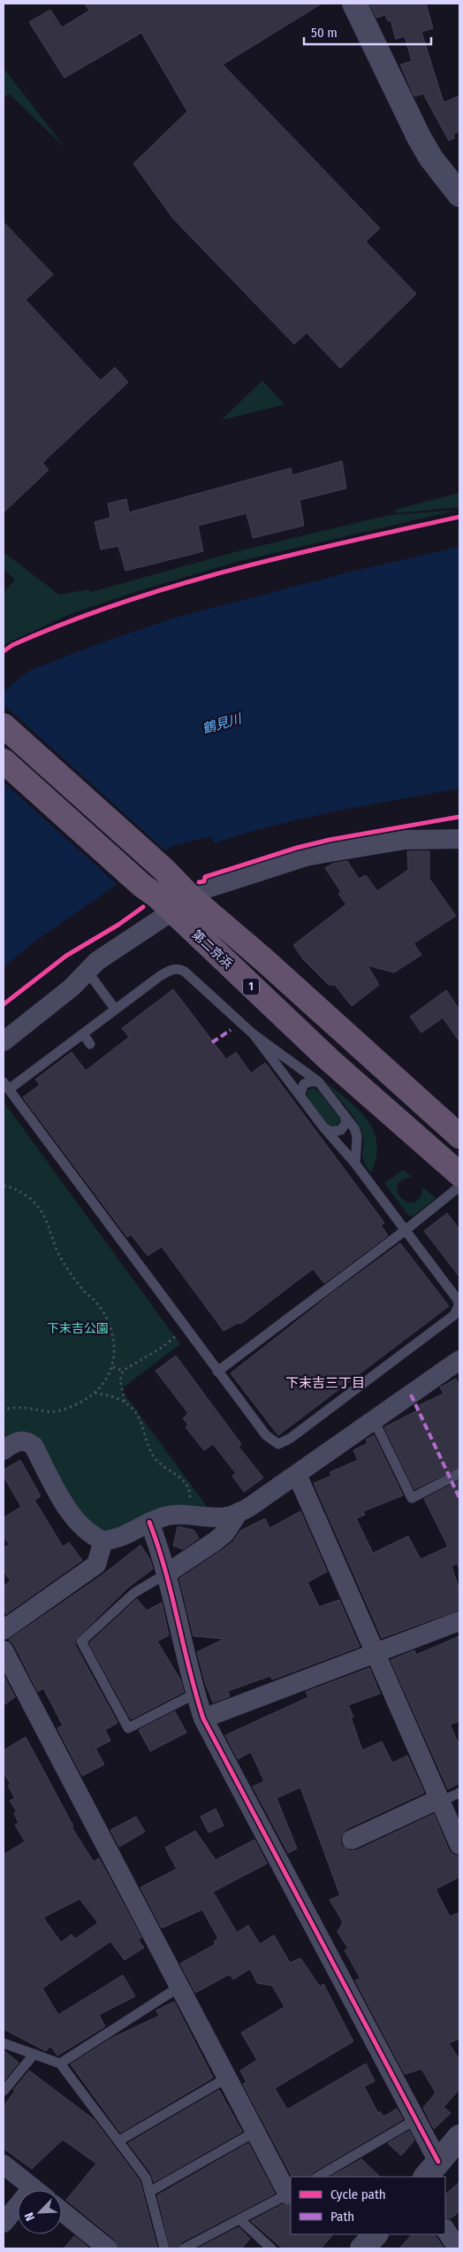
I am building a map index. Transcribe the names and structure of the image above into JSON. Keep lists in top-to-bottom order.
{
  "streets": {
    "highway": ["第二京浜", "1"]
  },
  "districts": ["下末吉三丁目"],
  "water": ["鶴見川"],
  "parks": ["下末吉公園"],
  "legend": ["Cycle path", "Path"],
  "scale_bar": "50 m",
  "north": "bottom left"
}
